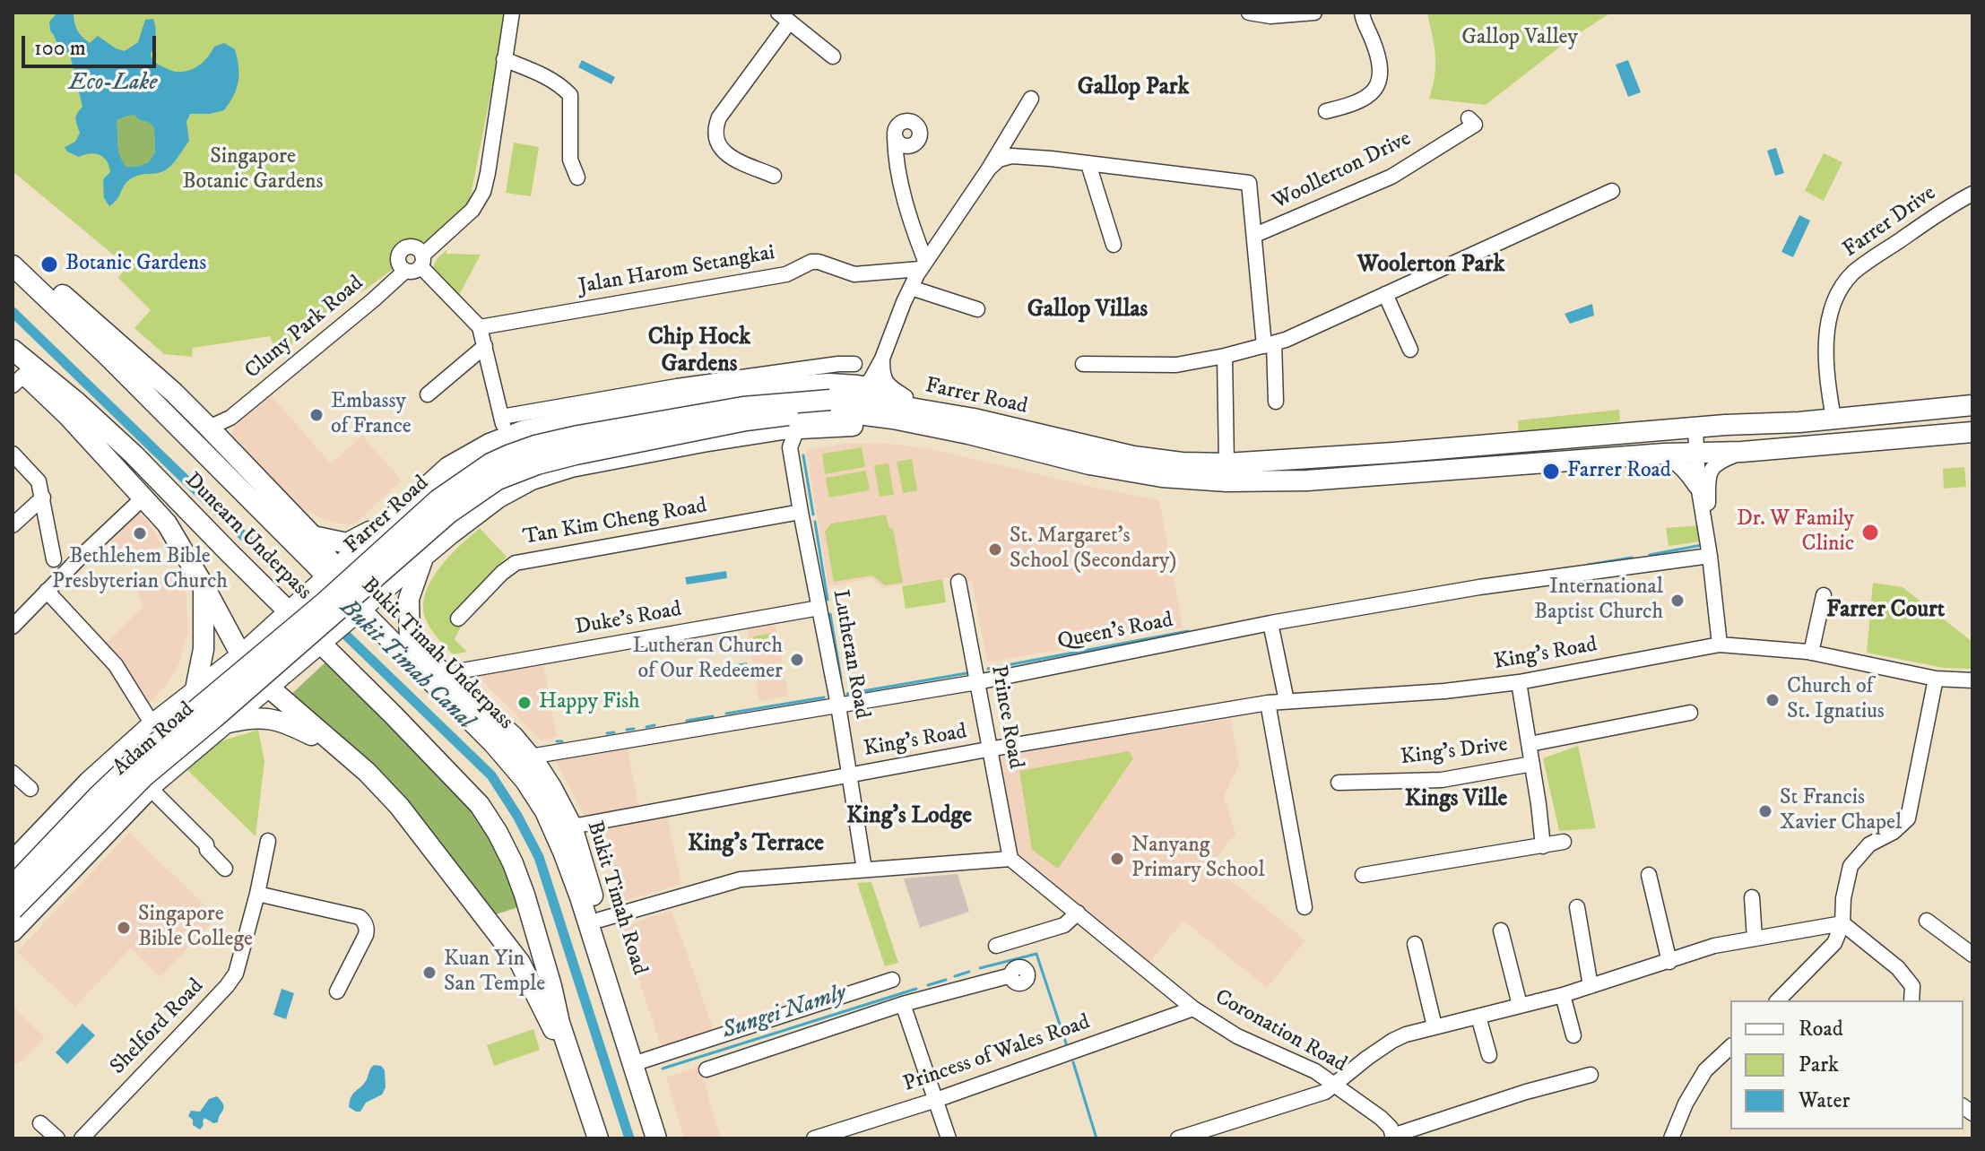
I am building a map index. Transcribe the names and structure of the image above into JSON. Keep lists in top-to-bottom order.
{
  "streets": {
    "highway": [
      "Farrer Road",
      "Dunearn Underpass",
      "Bukit Timah Underpass",
      "Adam Road",
      "Bukit Timah Road"
    ],
    "street": [
      "Woollerton Drive",
      "Farrer Drive",
      "Jalan Harom Setangkai",
      "Cluny Park Road",
      "Tan Kim Cheng Road",
      "Duke's Road",
      "Queen's Road",
      "Lutheran Road",
      "King's Road",
      "Prince Road",
      "King's Drive",
      "Shelford Road",
      "Coronation Road",
      "Princess of Wales Road"
    ]
  },
  "crossings": [
    ["Farrer Drive", "Farrer Road"],
    ["Cluny Park Road", "Bukit Timah Road"],
    ["Farrer Road", "Adam Road"],
    ["Farrer Road", "Bukit Timah Road"],
    ["Tan Kim Cheng Road", "Lutheran Road"],
    ["Duke's Road", "Lutheran Road"],
    ["Duke's Road", "Bukit Timah Road"],
    ["Queen's Road", "Lutheran Road"],
    ["Queen's Road", "Prince Road"],
    ["Queen's Road", "Bukit Timah Road"],
    ["Bukit Timah Underpass", "Bukit Timah Road"],
    ["Lutheran Road", "King's Road"],
    ["King's Road", "Prince Road"],
    ["King's Road", "King's Drive"],
    ["King's Road", "Bukit Timah Road"],
    ["Prince Road", "Coronation Road"],
    ["Adam Road", "Bukit Timah Road"],
    ["Coronation Road", "Princess of Wales Road"]
  ],
  "districts": [
    "Gallop Park",
    "Woolerton Park",
    "Gallop Villas",
    "Chip Hock Gardens",
    "Farrer Court",
    "Kings Ville",
    "King's Lodge",
    "King's Terrace"
  ],
  "water": ["Eco-Lake", "Bukit Timah Canal", "Sungei Namly"],
  "parks": ["Gallop Valley", "Singapore Botanic Gardens"],
  "places": [
    "Botanic Gardens",
    "Embassy of France",
    "Farrer Road",
    "Dr. W Family Clinic",
    "Bethlehem Bible Presbyterian Church",
    "St. Margaret's School (Secondary)",
    "International Baptist Church",
    "Lutheran Church of Our Redeemer",
    "Church of St. Ignatius",
    "Happy Fish",
    "St Francis Xavier Chapel",
    "Nanyang Primary School",
    "Singapore Bible College",
    "Kuan Yin San Temple"
  ],
  "legend": ["Road", "Park", "Water"],
  "scale_bar": "100 m"
}
